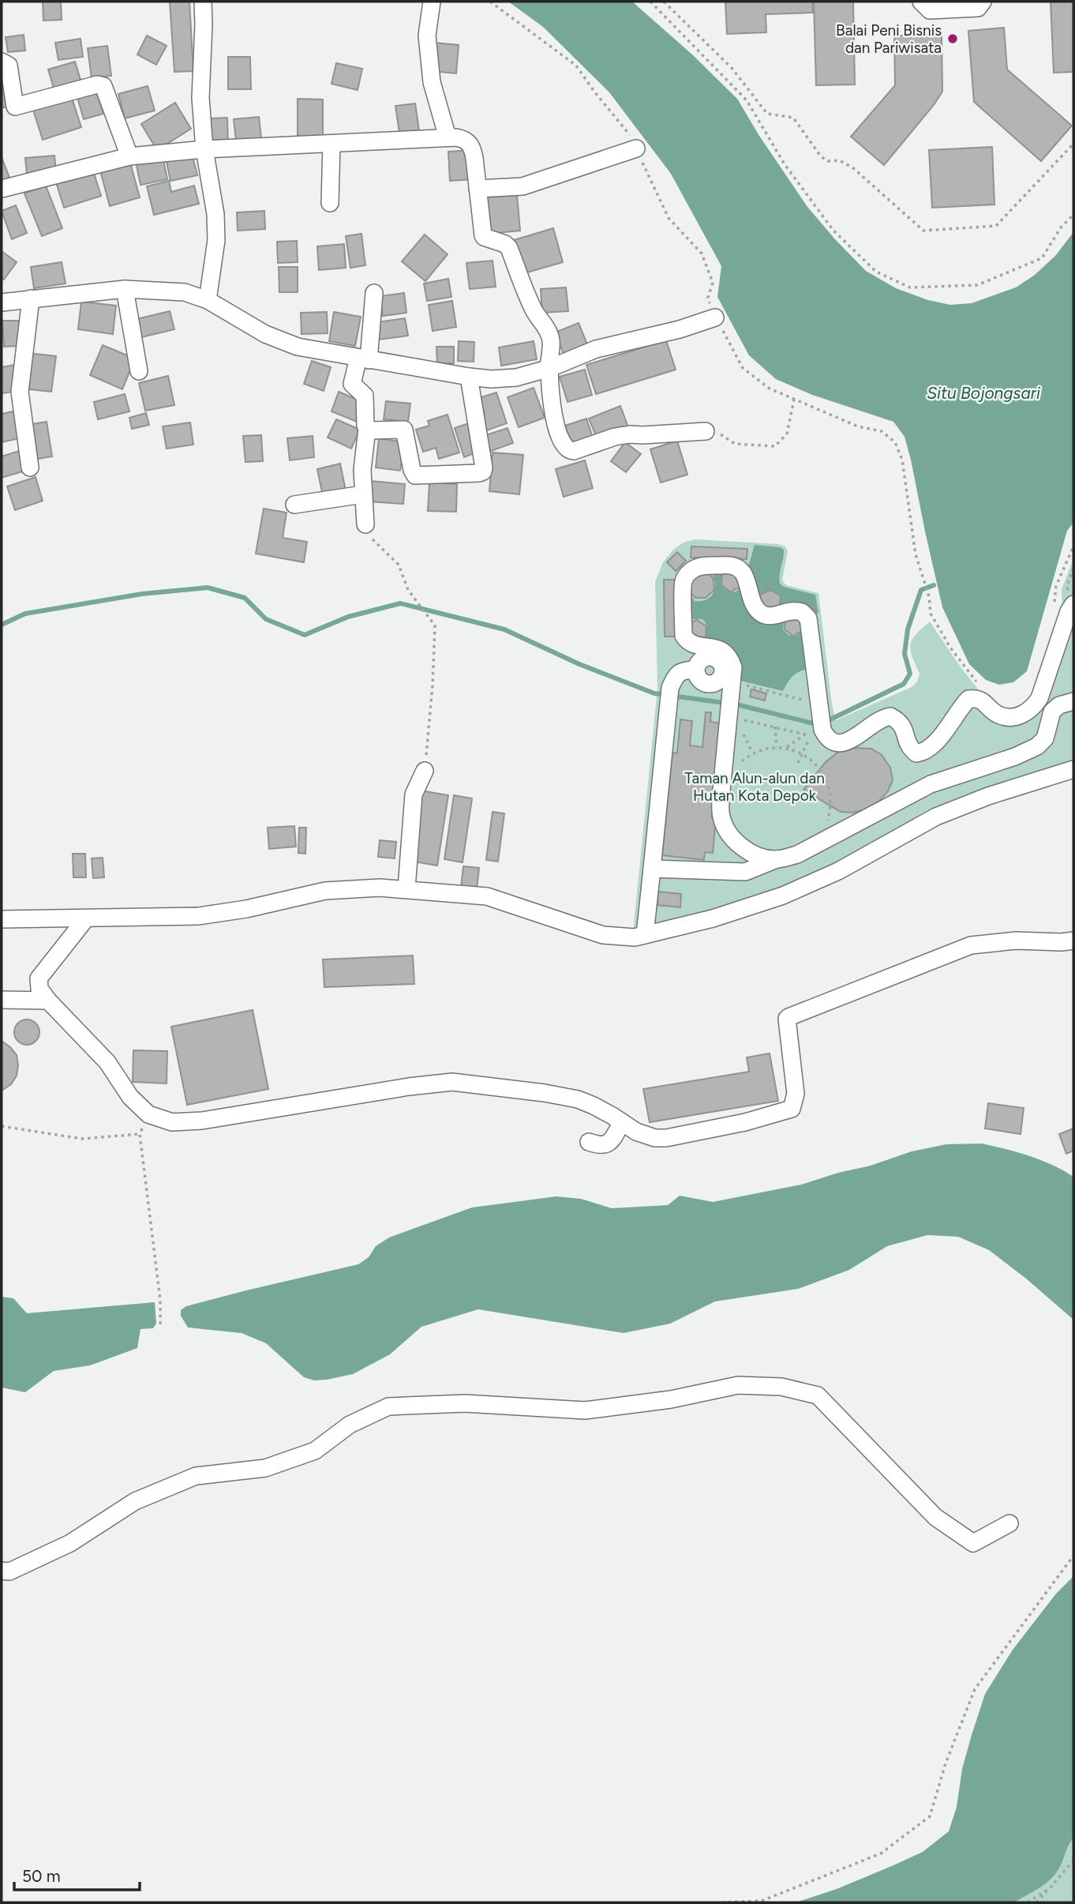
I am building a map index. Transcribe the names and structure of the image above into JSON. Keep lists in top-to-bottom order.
{
  "water": ["Situ Bojongsari"],
  "parks": ["Taman Alun-alun dan Hutan Kota Depok"],
  "places": ["Balai Peni Bisnis dan Pariwisata"],
  "scale_bar": "50 m"
}
